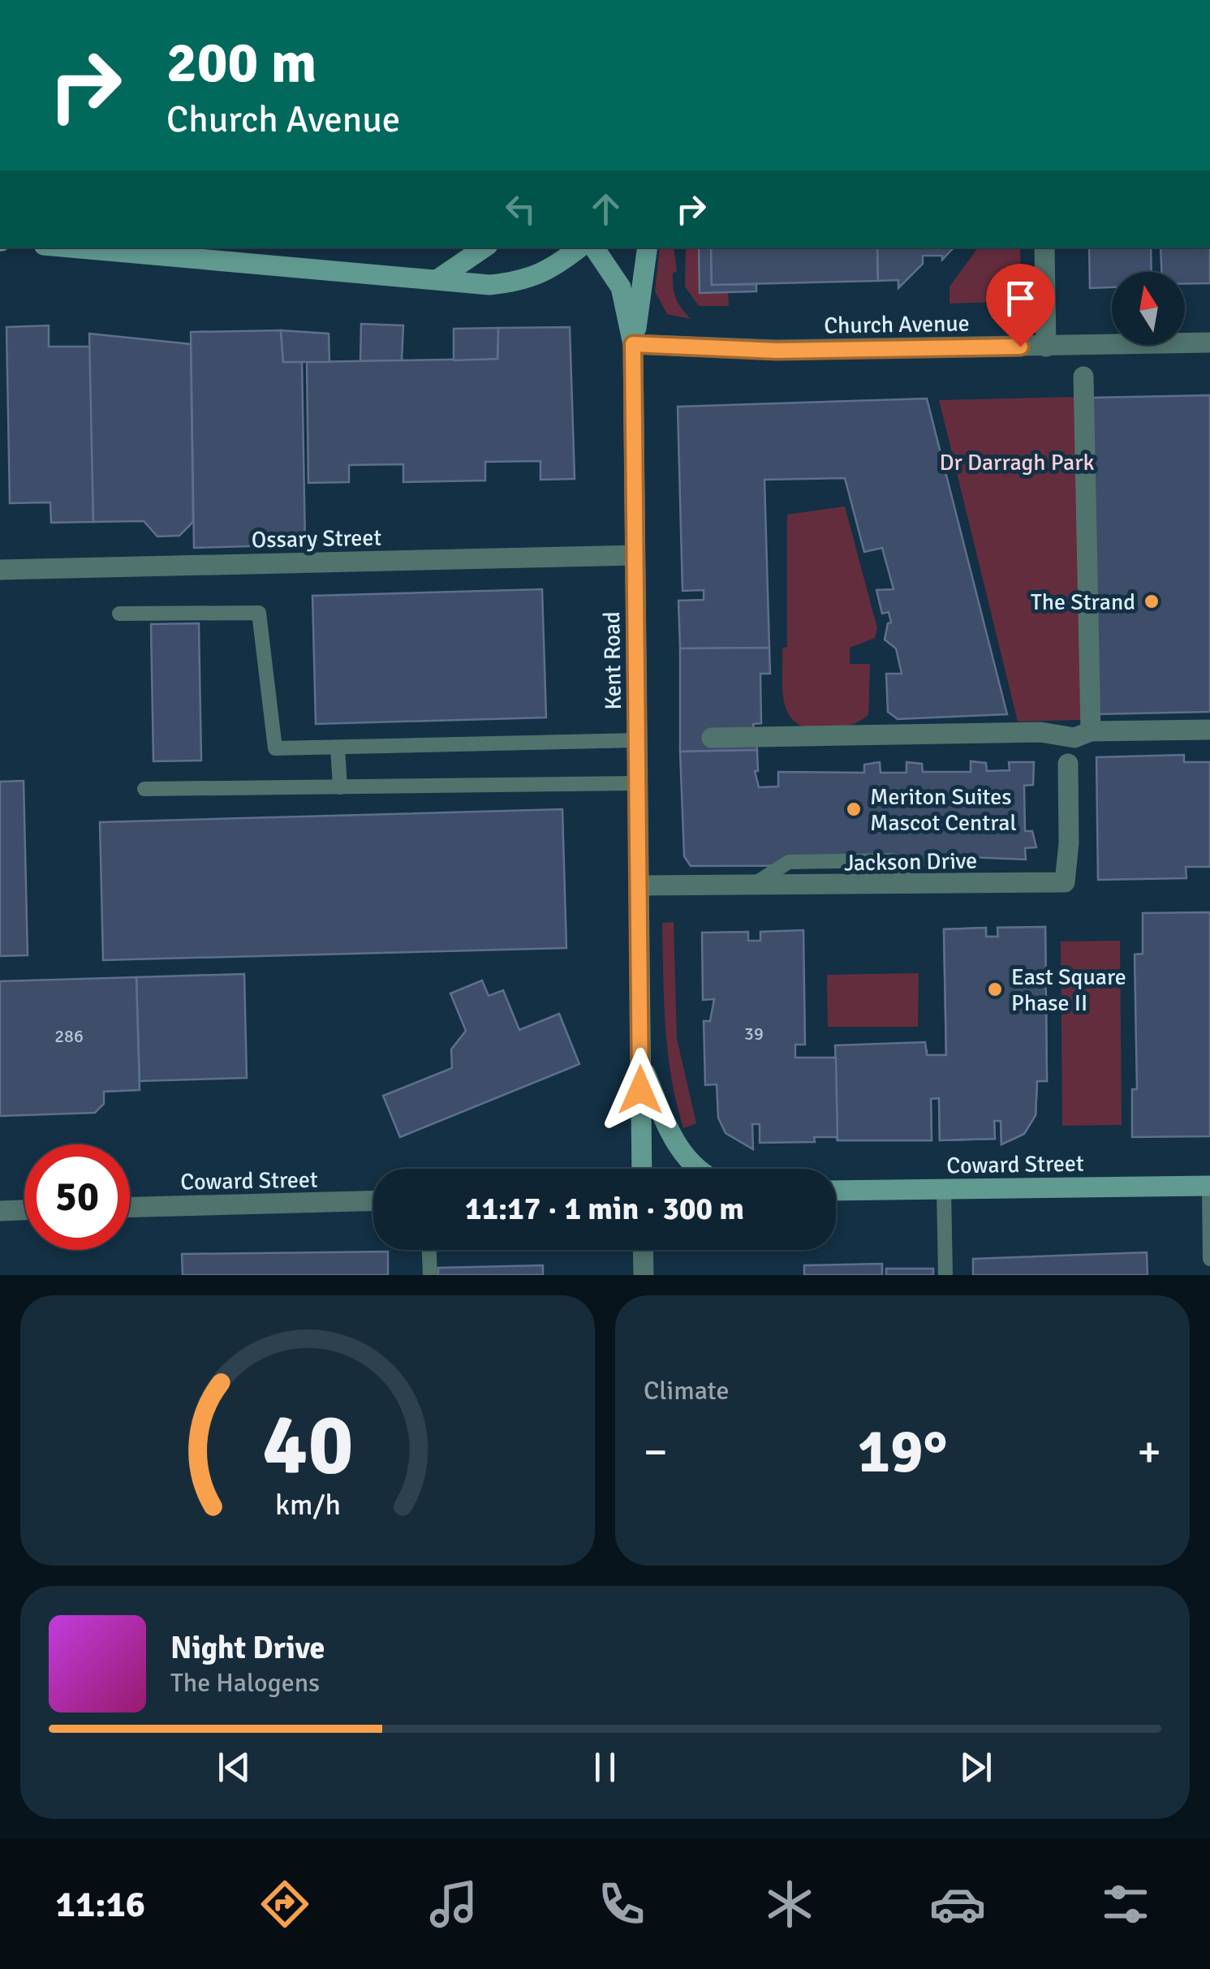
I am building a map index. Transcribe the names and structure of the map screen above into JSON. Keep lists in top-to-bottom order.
{
  "streets": {
    "main road": ["Kent Road", "Coward Street"],
    "street": ["Church Avenue", "Ossary Street", "Jackson Drive"]
  },
  "crossings": [
    ["Church Avenue", "Kent Road"],
    ["Ossary Street", "Kent Road"],
    ["Kent Road", "Jackson Drive"]
  ],
  "parks": ["Dr Darragh Park"],
  "places": ["The Strand", "Meriton Suites Mascot Central", "East Square Phase II"],
  "house_numbers": ["39", "286"],
  "north": "top",
  "page": {
    "turn": ["200 m", "Church Avenue"],
    "limit": "50",
    "trip": "11:17 · 1 min · 300 m",
    "tile": "Climate",
    "heat": ["−", "19°", "+"],
    "song": ["Night Drive", "The Halogens"],
    "tabs": "11:16",
    "gauge": ["40", "km/h"]
  }
}
